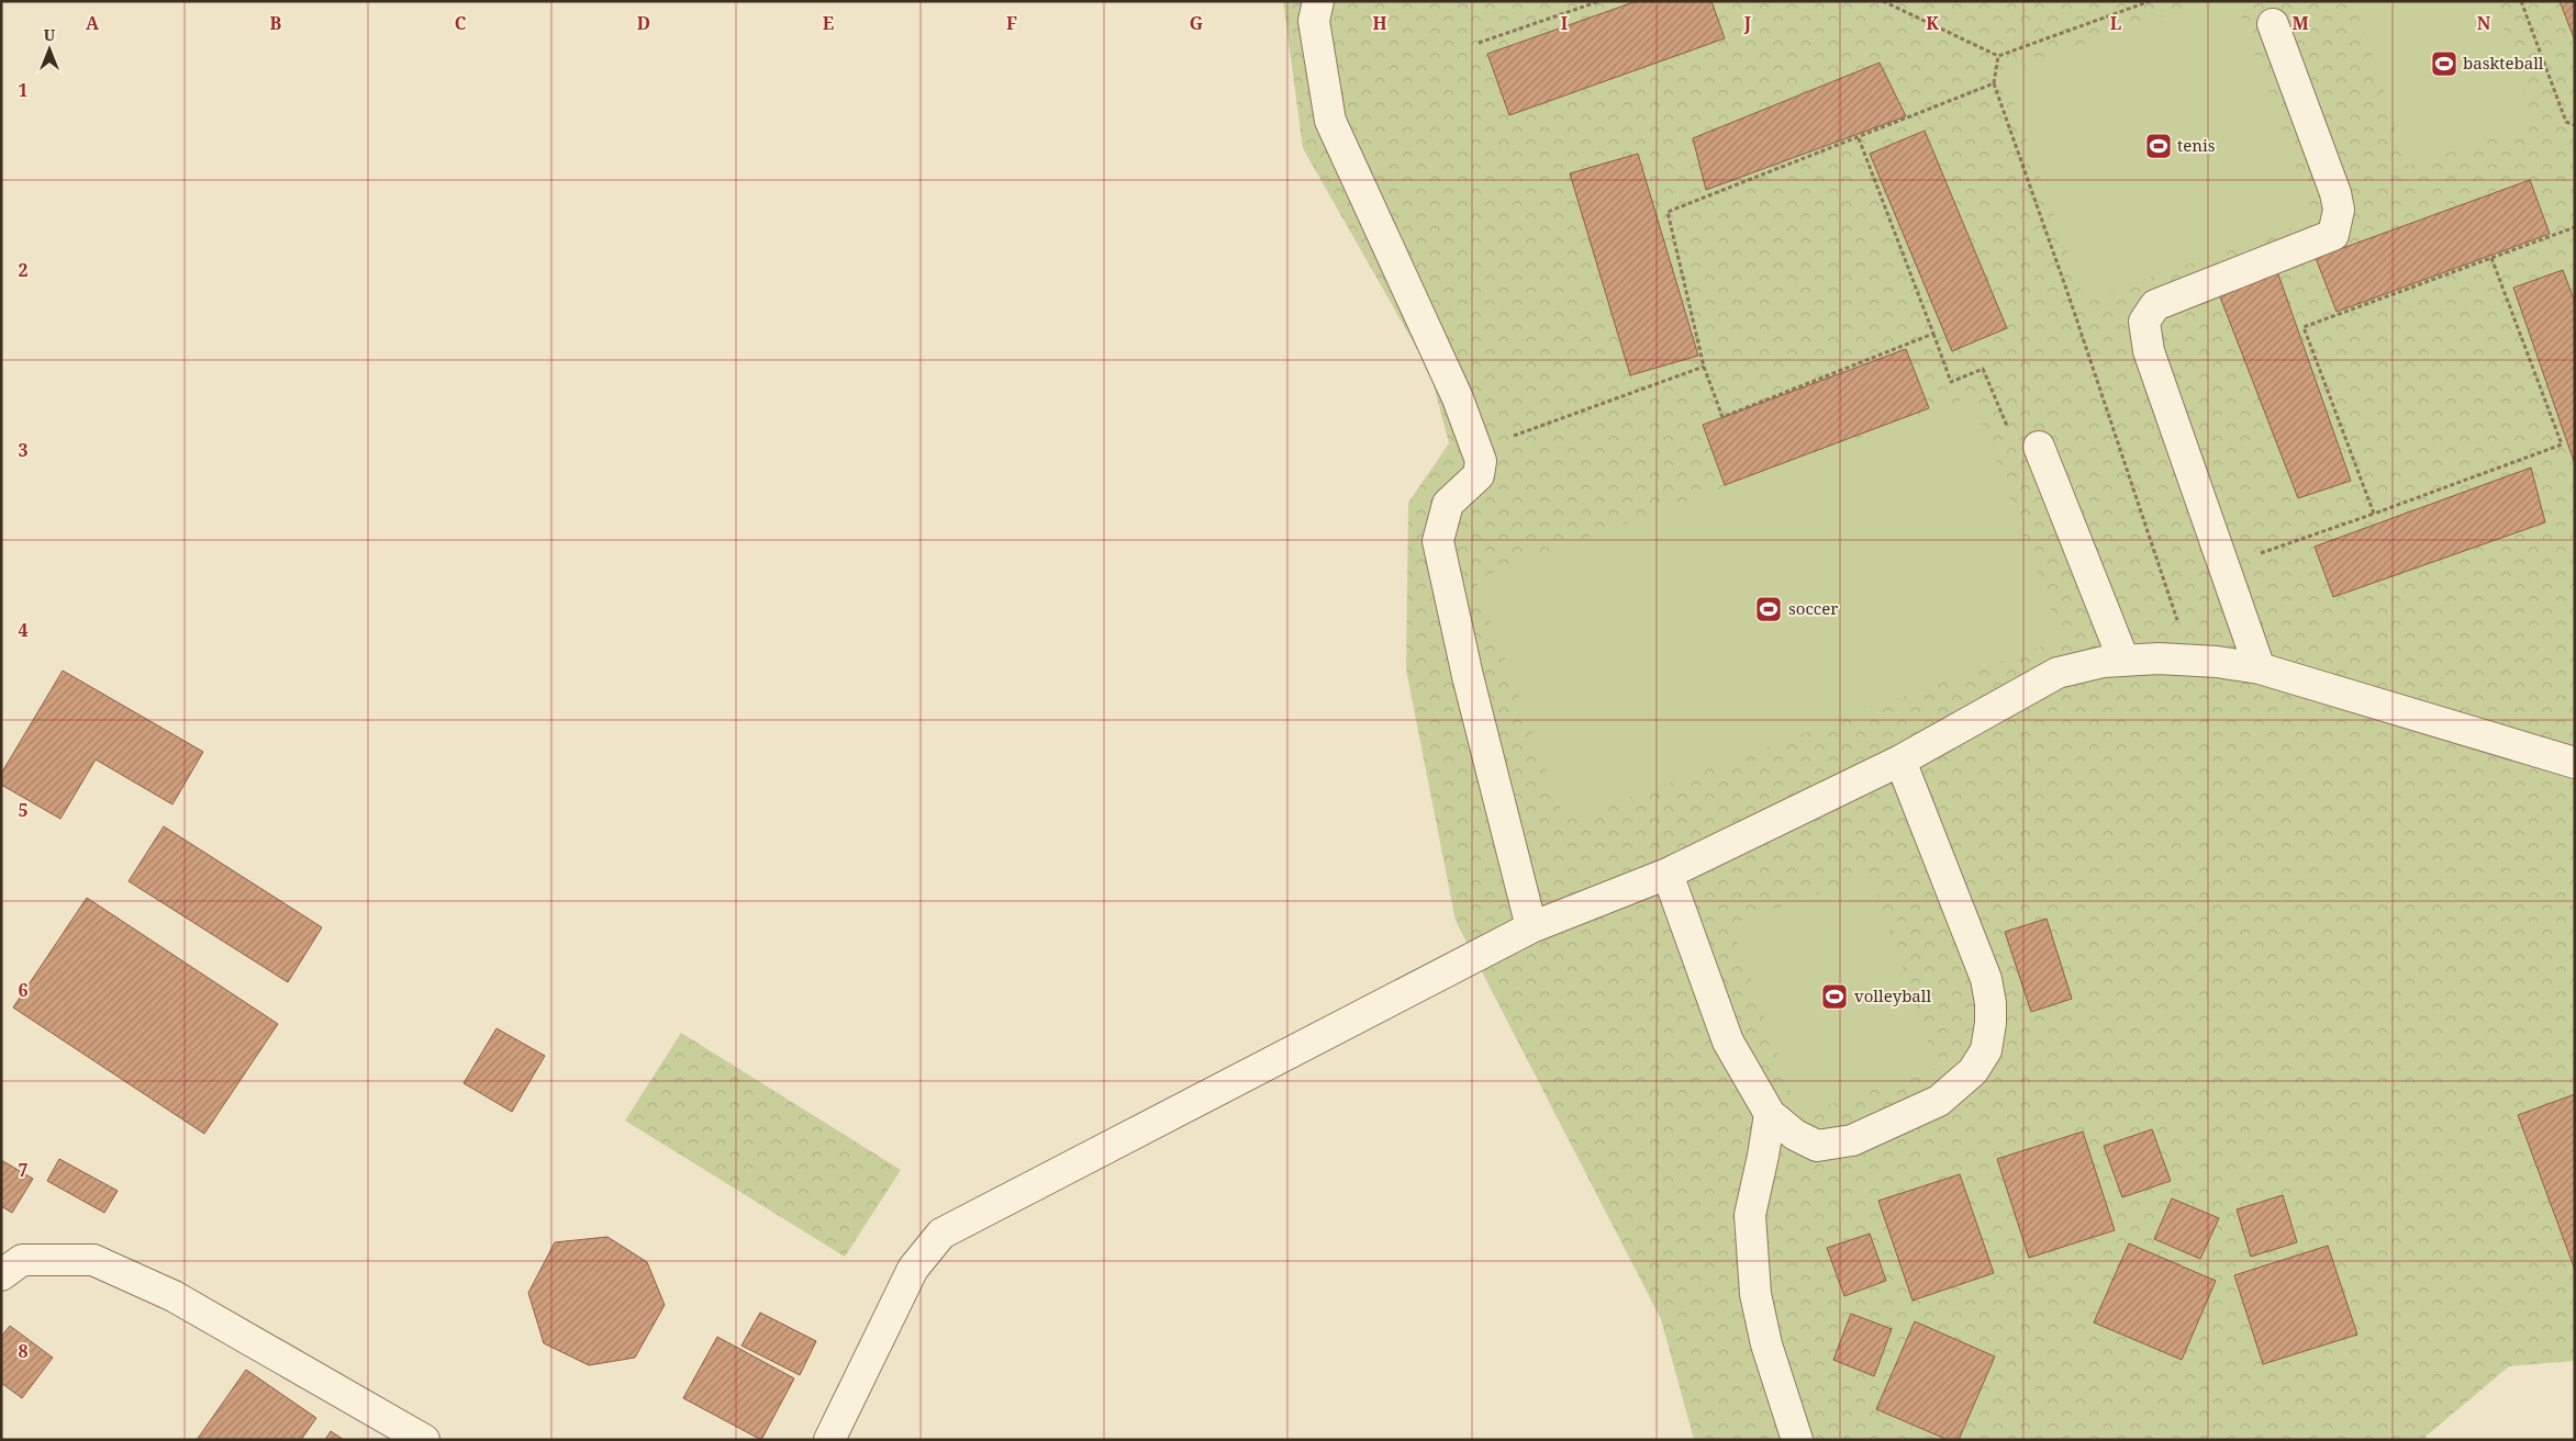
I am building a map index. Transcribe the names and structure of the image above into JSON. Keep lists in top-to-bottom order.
{
  "places": {
    "sports": [
      "baskteball",
      "tenis",
      "soccer",
      "volleyball"
    ]
  },
  "north": "top",
  "grid": {
    "columns": [
      "A",
      "B",
      "C",
      "D",
      "E",
      "F",
      "G",
      "H",
      "I",
      "J",
      "K",
      "L",
      "M",
      "N"
    ],
    "rows": [
      "1",
      "2",
      "3",
      "4",
      "5",
      "6",
      "7",
      "8"
    ]
  }
}
